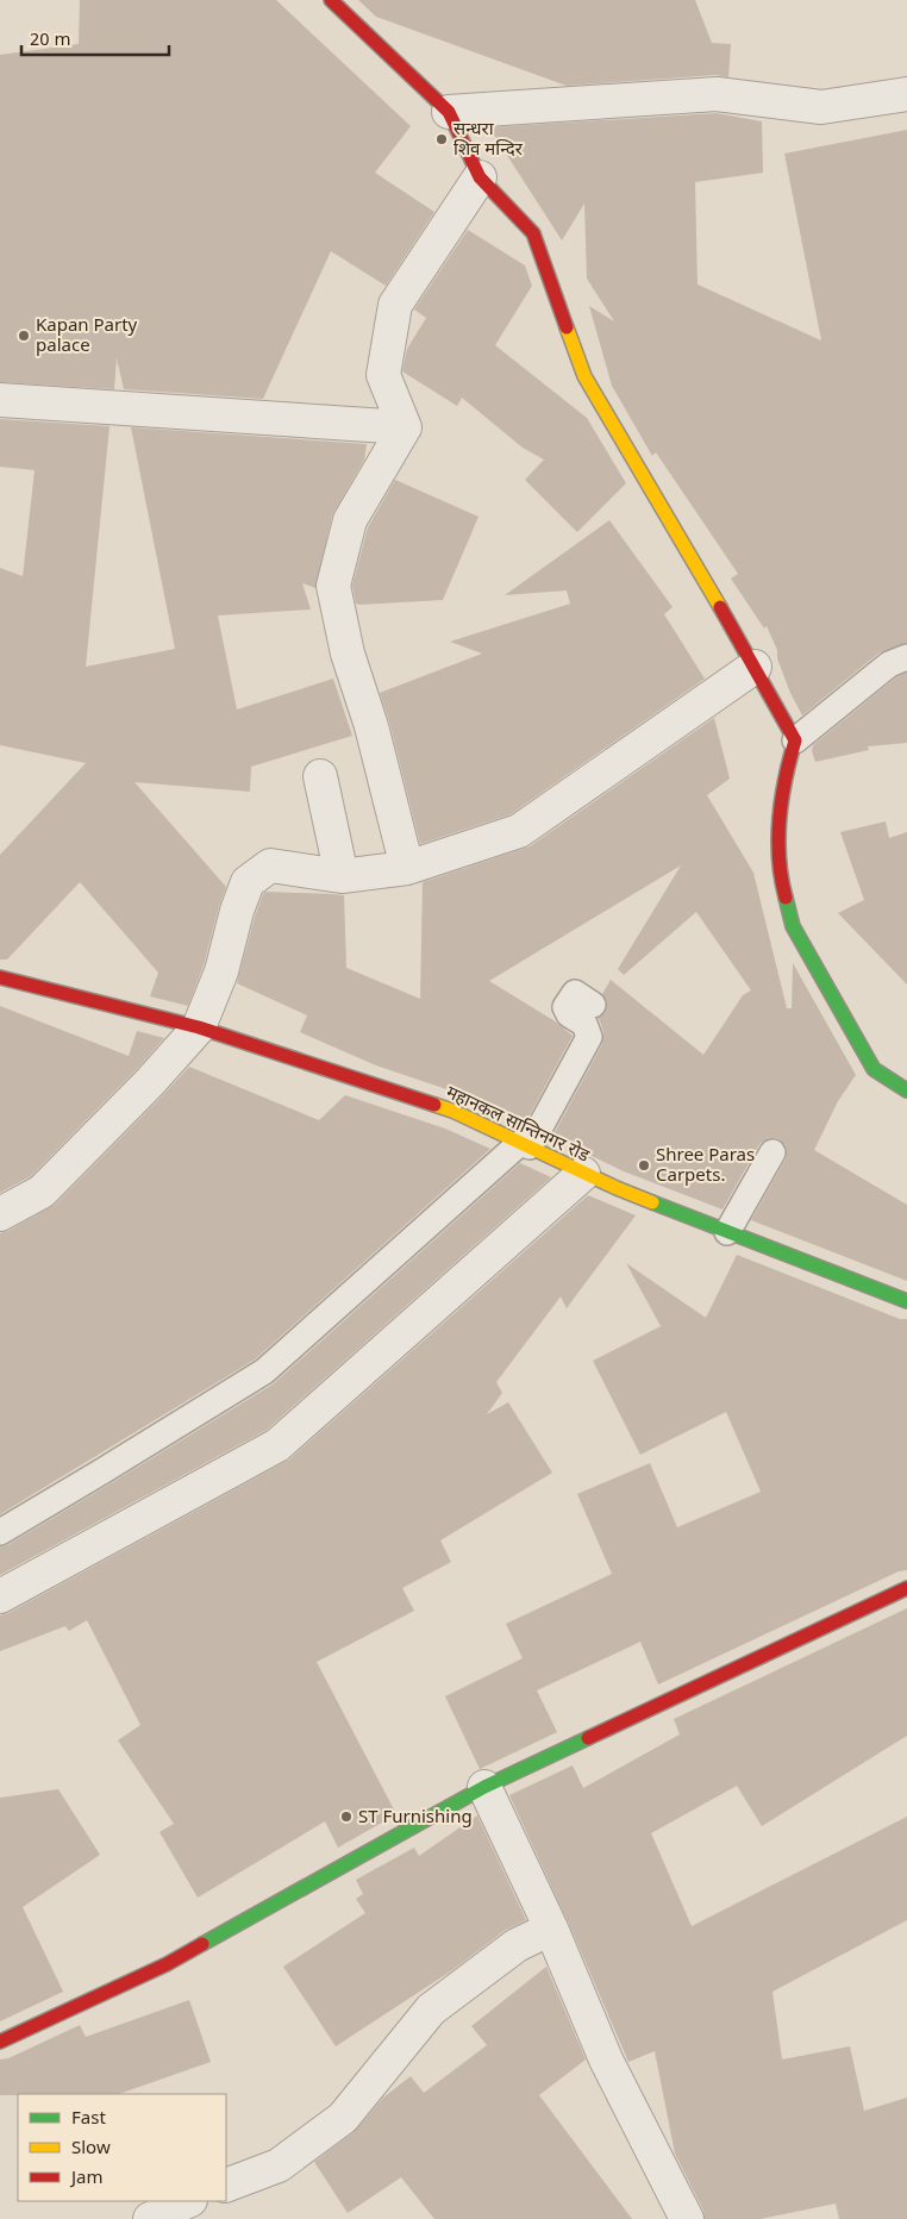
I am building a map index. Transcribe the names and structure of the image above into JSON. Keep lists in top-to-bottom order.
{
  "streets": {
    "street": ["महानकल सान्तिनगर रोड"]
  },
  "places": [
    "सन्धरा शिव मन्दिर",
    "Kapan Party palace",
    "Shree Paras Carpets.",
    "ST Furnishing"
  ],
  "legend": ["Fast", "Slow", "Jam"],
  "scale_bar": "20 m"
}
